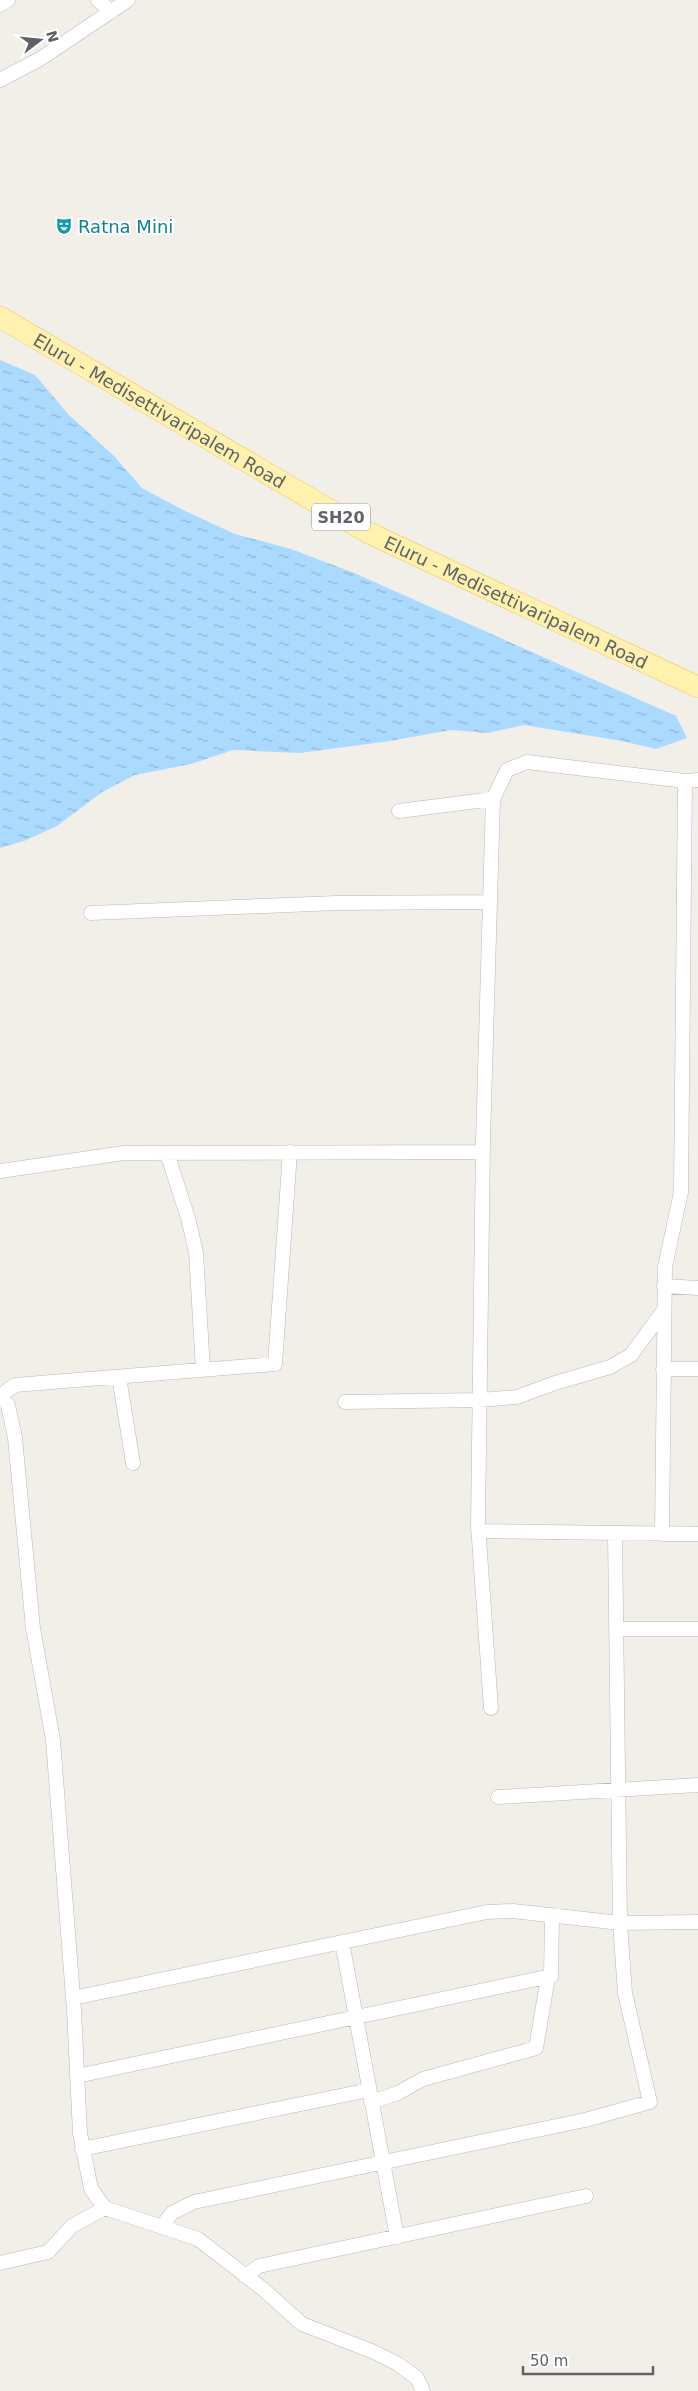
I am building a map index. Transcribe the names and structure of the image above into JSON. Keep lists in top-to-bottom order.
{
  "streets": {
    "main road": ["Eluru - Medisettivaripalem Road", "SH20"]
  },
  "places": {
    "theatre": ["Ratna Mini"]
  },
  "scale_bar": "50 m",
  "north": "right"
}
